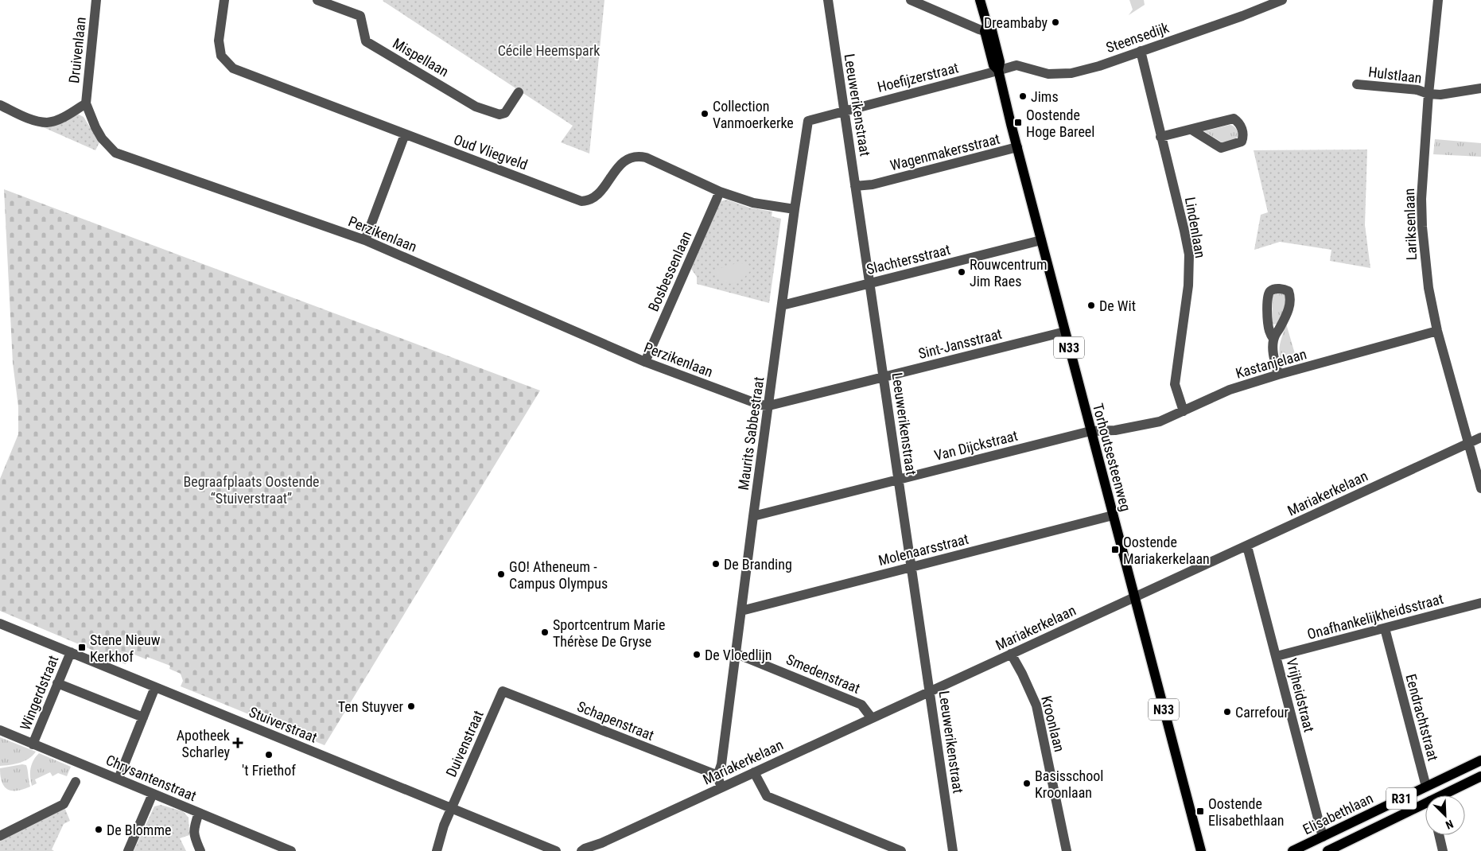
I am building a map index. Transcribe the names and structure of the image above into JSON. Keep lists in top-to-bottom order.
{
  "streets": {
    "main road": [
      "N33",
      "Torhoutsesteenweg",
      "Vrijheidstraat",
      "Eendrachtstraat",
      "R31",
      "Elisabethlaan"
    ],
    "street": [
      "Steensedijk",
      "Druivenlaan",
      "Mispellaan",
      "Hulstlaan",
      "Hoefijzerstraat",
      "Leeuwerikenstraat",
      "Oud Vliegveld",
      "Wagenmakersstraat",
      "Lariksenlaan",
      "Lindenlaan",
      "Perzikenlaan",
      "Slachtersstraat",
      "Bosbessenlaan",
      "Sint-Jansstraat",
      "Kastanjelaan",
      "Maurits Sabbestraat",
      "Van Dijckstraat",
      "Mariakerkelaan",
      "Molenaarsstraat",
      "Onafhankelijkheidsstraat",
      "Smedenstraat",
      "Wingerdstraat",
      "Schapenstraat",
      "Kroonlaan",
      "Stuiverstraat",
      "Duivenstraat",
      "Chrysantenstraat"
    ]
  },
  "crossings": [
    ["Steensedijk", "Hoefijzerstraat"],
    ["Steensedijk", "Lindenlaan"],
    ["Steensedijk", "Torhoutsesteenweg"],
    ["Druivenlaan", "Perzikenlaan"],
    ["Hulstlaan", "Lariksenlaan"],
    ["Hoefijzerstraat", "Leeuwerikenstraat"],
    ["Hoefijzerstraat", "Maurits Sabbestraat"],
    ["Hoefijzerstraat", "Torhoutsesteenweg"],
    ["Leeuwerikenstraat", "Wagenmakersstraat"],
    ["Leeuwerikenstraat", "Slachtersstraat"],
    ["Leeuwerikenstraat", "Sint-Jansstraat"],
    ["Leeuwerikenstraat", "Maurits Sabbestraat"],
    ["Leeuwerikenstraat", "Van Dijckstraat"],
    ["Leeuwerikenstraat", "Mariakerkelaan"],
    ["Leeuwerikenstraat", "Molenaarsstraat"],
    ["Oud Vliegveld", "Bosbessenlaan"],
    ["Oud Vliegveld", "Maurits Sabbestraat"],
    ["Wagenmakersstraat", "Torhoutsesteenweg"],
    ["Lariksenlaan", "Kastanjelaan"],
    ["Lariksenlaan", "Mariakerkelaan"],
    ["Lindenlaan", "Kastanjelaan"],
    ["Perzikenlaan", "Bosbessenlaan"],
    ["Perzikenlaan", "Sint-Jansstraat"],
    ["Perzikenlaan", "Maurits Sabbestraat"],
    ["Slachtersstraat", "Maurits Sabbestraat"],
    ["Slachtersstraat", "Torhoutsesteenweg"],
    ["Sint-Jansstraat", "Maurits Sabbestraat"],
    ["Sint-Jansstraat", "Torhoutsesteenweg"],
    ["Kastanjelaan", "Van Dijckstraat"],
    ["Kastanjelaan", "Torhoutsesteenweg"],
    ["Maurits Sabbestraat", "Van Dijckstraat"],
    ["Maurits Sabbestraat", "Mariakerkelaan"],
    ["Maurits Sabbestraat", "Molenaarsstraat"],
    ["Maurits Sabbestraat", "Smedenstraat"],
    ["Maurits Sabbestraat", "Schapenstraat"],
    ["Van Dijckstraat", "Torhoutsesteenweg"],
    ["Torhoutsesteenweg", "Mariakerkelaan"],
    ["Torhoutsesteenweg", "Molenaarsstraat"],
    ["Mariakerkelaan", "Smedenstraat"],
    ["Mariakerkelaan", "Vrijheidstraat"],
    ["Mariakerkelaan", "Kroonlaan"],
    ["Onafhankelijkheidsstraat", "Vrijheidstraat"],
    ["Onafhankelijkheidsstraat", "Eendrachtstraat"],
    ["Wingerdstraat", "Stuiverstraat"],
    ["Wingerdstraat", "Chrysantenstraat"],
    ["Vrijheidstraat", "Elisabethlaan"],
    ["Eendrachtstraat", "Elisabethlaan"],
    ["Schapenstraat", "Duivenstraat"],
    ["Stuiverstraat", "Duivenstraat"]
  ],
  "parks": ["Cécile Heemspark", "Begraafplaats Oostende “Stuiverstraat”"],
  "places": {
    "other": [
      "Dreambaby",
      "Jims",
      "Collection Vanmoerkerke",
      "Rouwcentrum Jim Raes",
      "De Wit",
      "De Branding",
      "GO! Atheneum - Campus Olympus",
      "Sportcentrum Marie Thérèse De Gryse",
      "De Vloedlijn",
      "Ten Stuyver",
      "Carrefour",
      "'t Friethof",
      "Basisschool Kroonlaan",
      "De Blomme"
    ],
    "transit": [
      "Oostende Hoge Bareel",
      "Oostende Mariakerkelaan",
      "Stene Nieuw Kerkhof",
      "Oostende Elisabethlaan"
    ],
    "health": ["Apotheek Scharley"]
  },
  "north": "bottom right"
}
